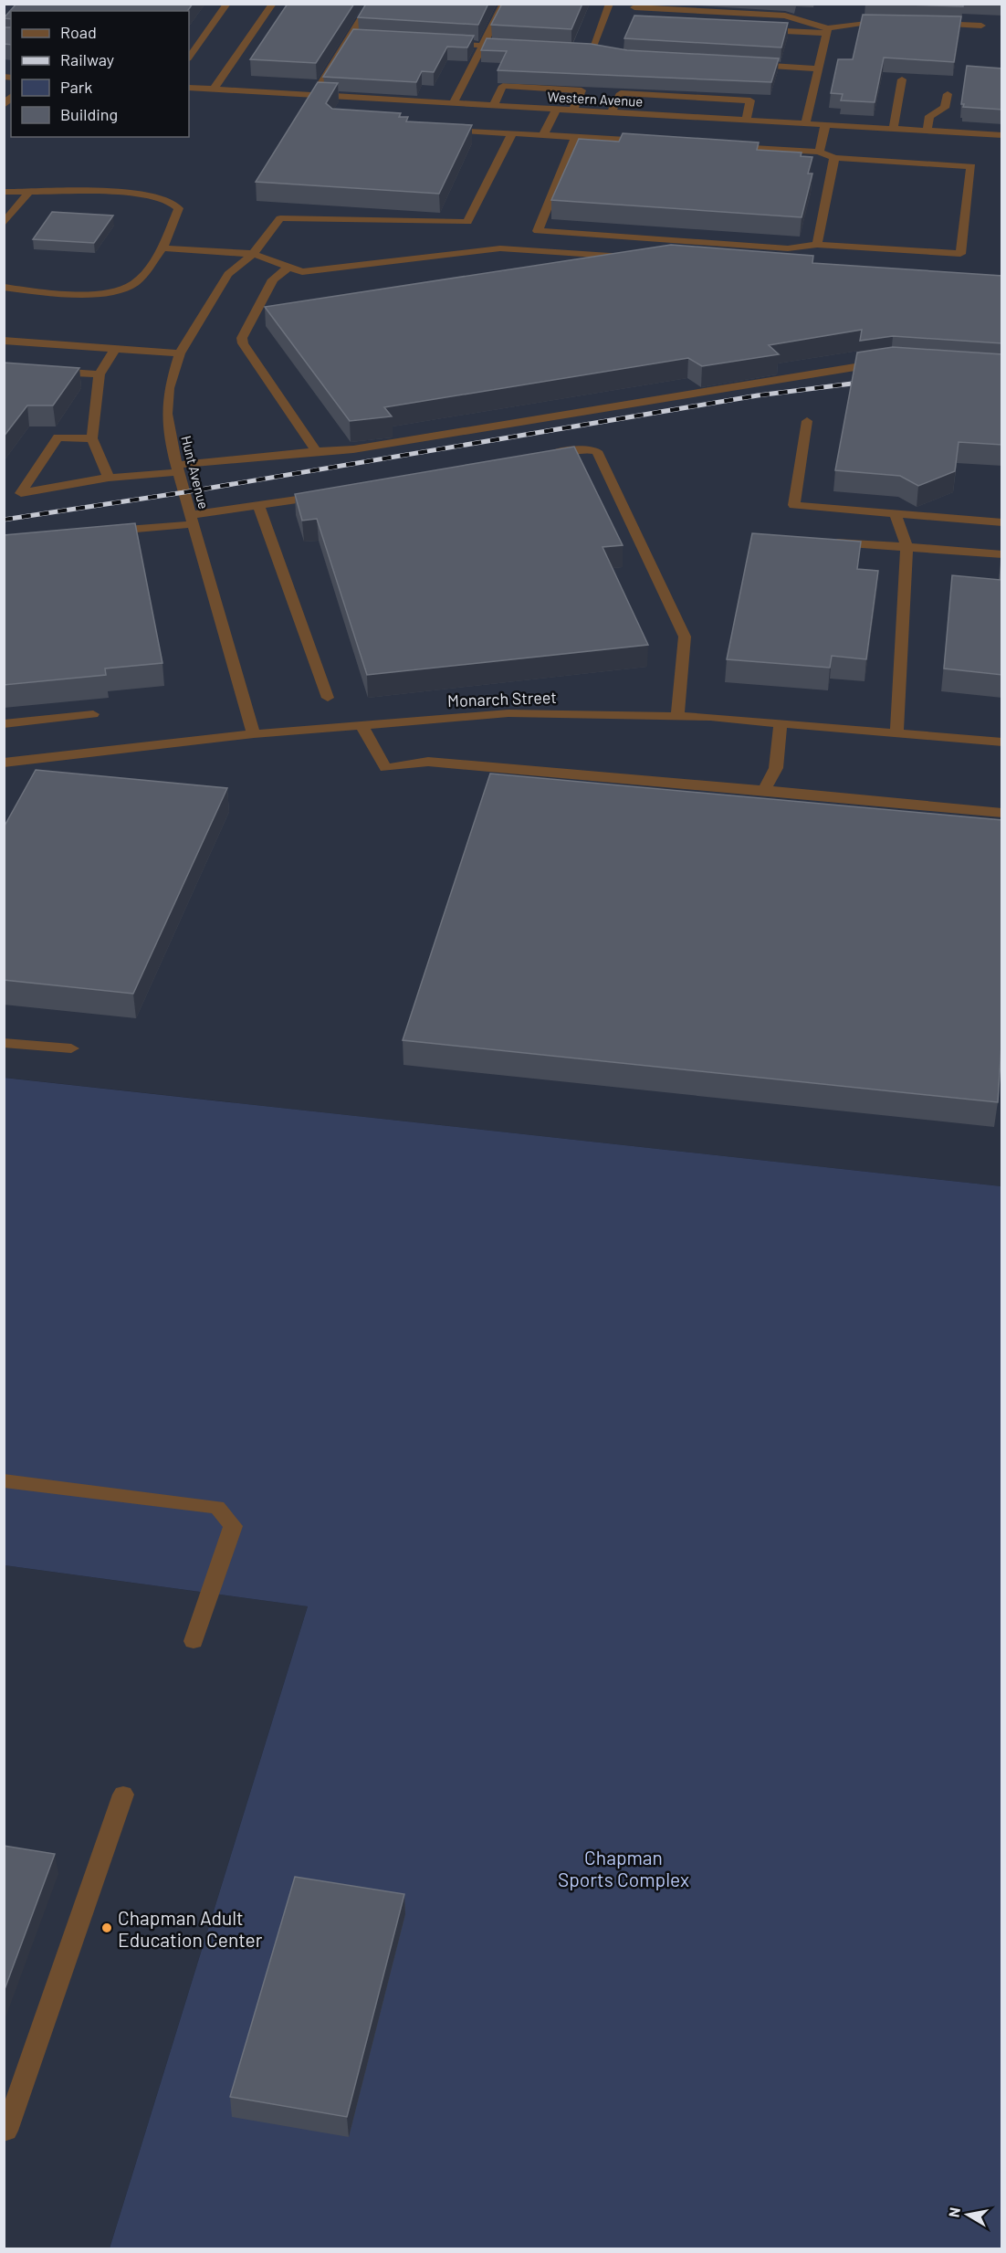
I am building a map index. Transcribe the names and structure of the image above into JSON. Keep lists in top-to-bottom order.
{
  "streets": {
    "street": ["Western Avenue", "Hunt Avenue", "Monarch Street"]
  },
  "crossings": [
    ["Hunt Avenue", "Monarch Street"]
  ],
  "parks": ["Chapman Sports Complex"],
  "places": ["Chapman Adult Education Center"],
  "legend": [
    "Road",
    "Railway",
    "Park",
    "Building"
  ],
  "north": "left"
}
